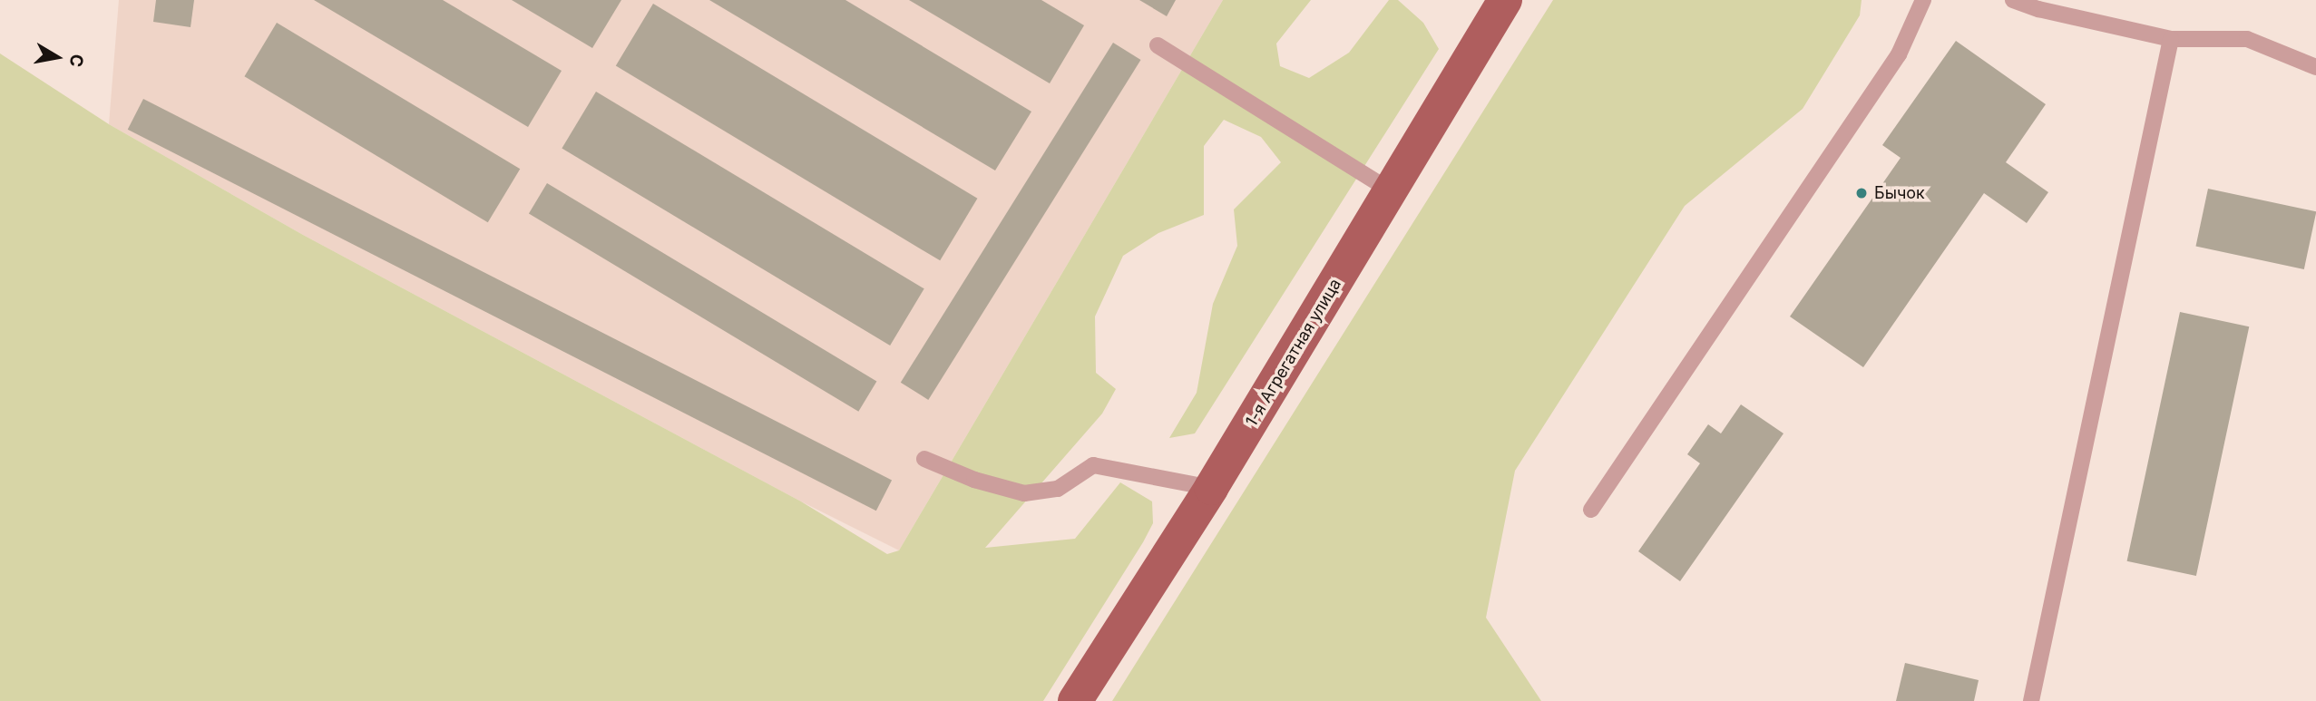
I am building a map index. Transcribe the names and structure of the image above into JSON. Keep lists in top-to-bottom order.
{
  "streets": {
    "main road": ["1-я Агрегатная улица"]
  },
  "places": ["Бычок"],
  "north": "right"
}
